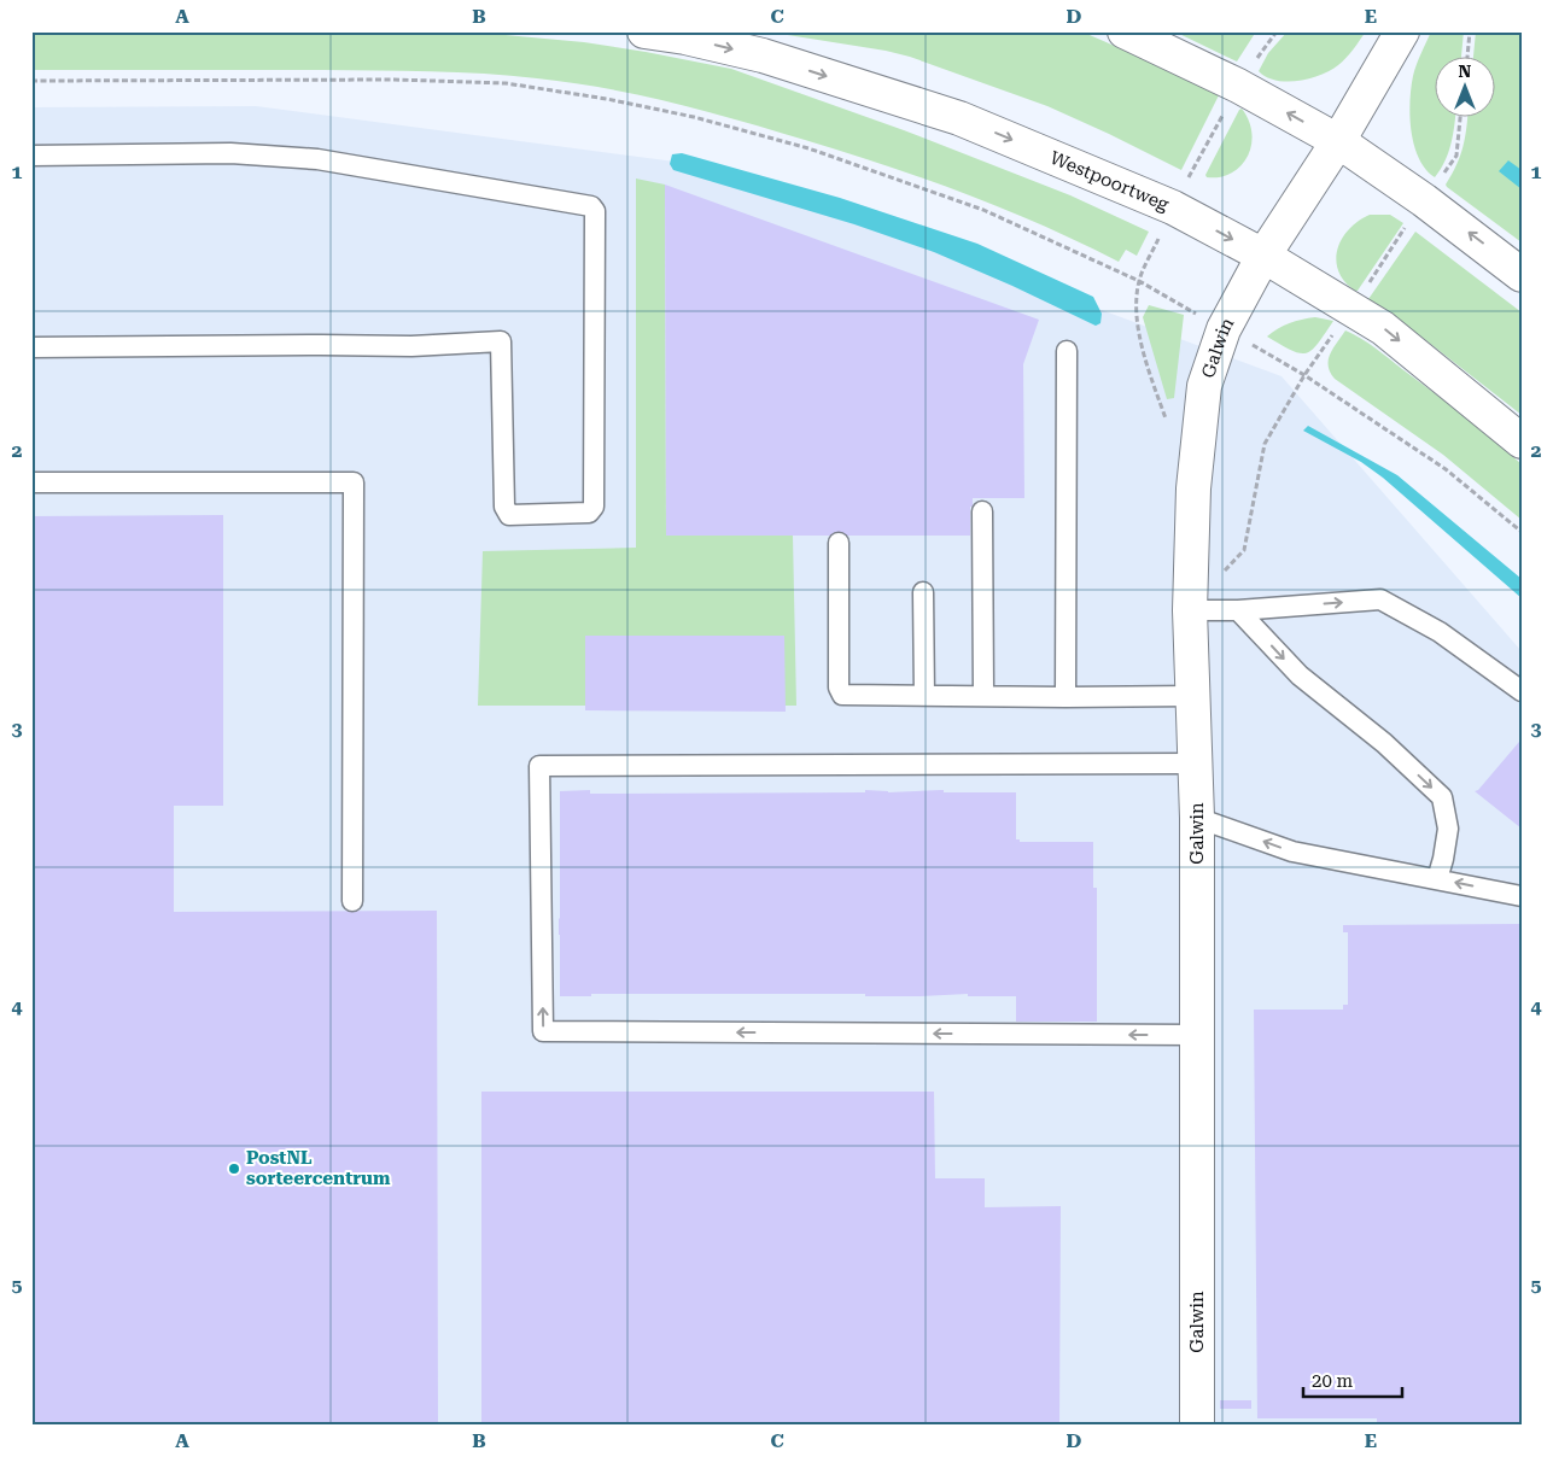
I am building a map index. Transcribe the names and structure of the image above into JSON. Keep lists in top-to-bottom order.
{
  "streets": {
    "main road": ["Westpoortweg", "Galwin"]
  },
  "crossings": [
    ["Westpoortweg", "Galwin"]
  ],
  "places": ["PostNL sorteercentrum"],
  "scale_bar": "20 m",
  "north": "top",
  "grid": {
    "columns": [
      "A",
      "B",
      "C",
      "D",
      "E"
    ],
    "rows": [
      "1",
      "2",
      "3",
      "4",
      "5"
    ]
  }
}
